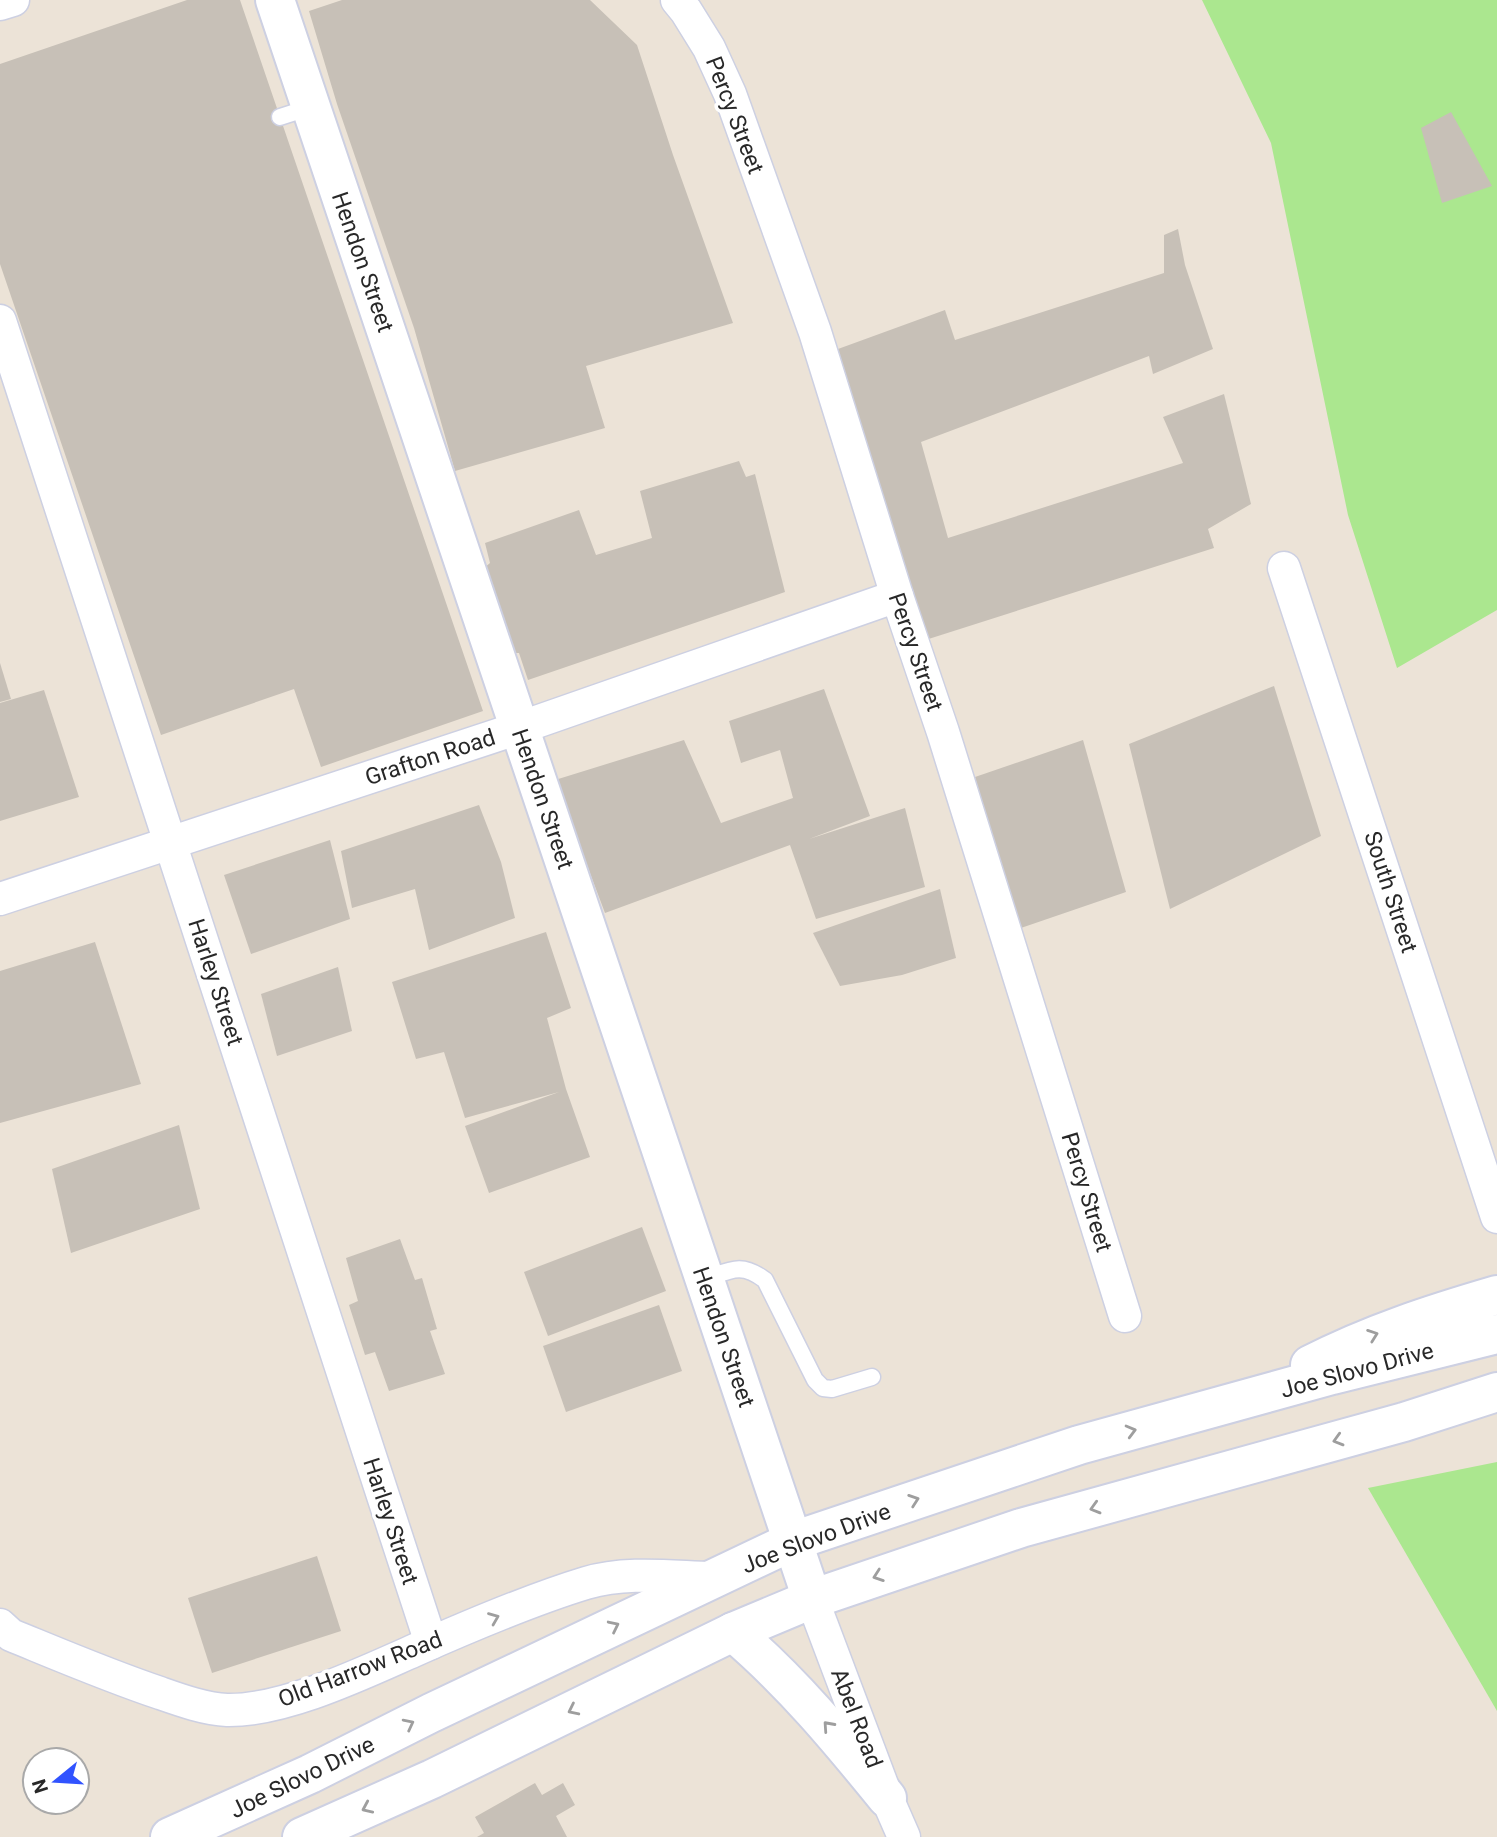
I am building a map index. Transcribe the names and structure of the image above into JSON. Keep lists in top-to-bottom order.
{
  "streets": {
    "main road": ["Hendon Street", "Joe Slovo Drive"],
    "street": [
      "Percy Street",
      "Grafton Road",
      "South Street",
      "Harley Street",
      "Old Harrow Road",
      "Abel Road"
    ]
  },
  "crossings": [
    ["Percy Street", "Grafton Road"],
    ["Hendon Street", "Grafton Road"],
    ["Hendon Street", "Joe Slovo Drive"],
    ["Hendon Street", "Abel Road"],
    ["Grafton Road", "Harley Street"],
    ["Harley Street", "Old Harrow Road"],
    ["Joe Slovo Drive", "Old Harrow Road"]
  ],
  "one_way": ["Old Harrow Road"],
  "north": "left"
}
